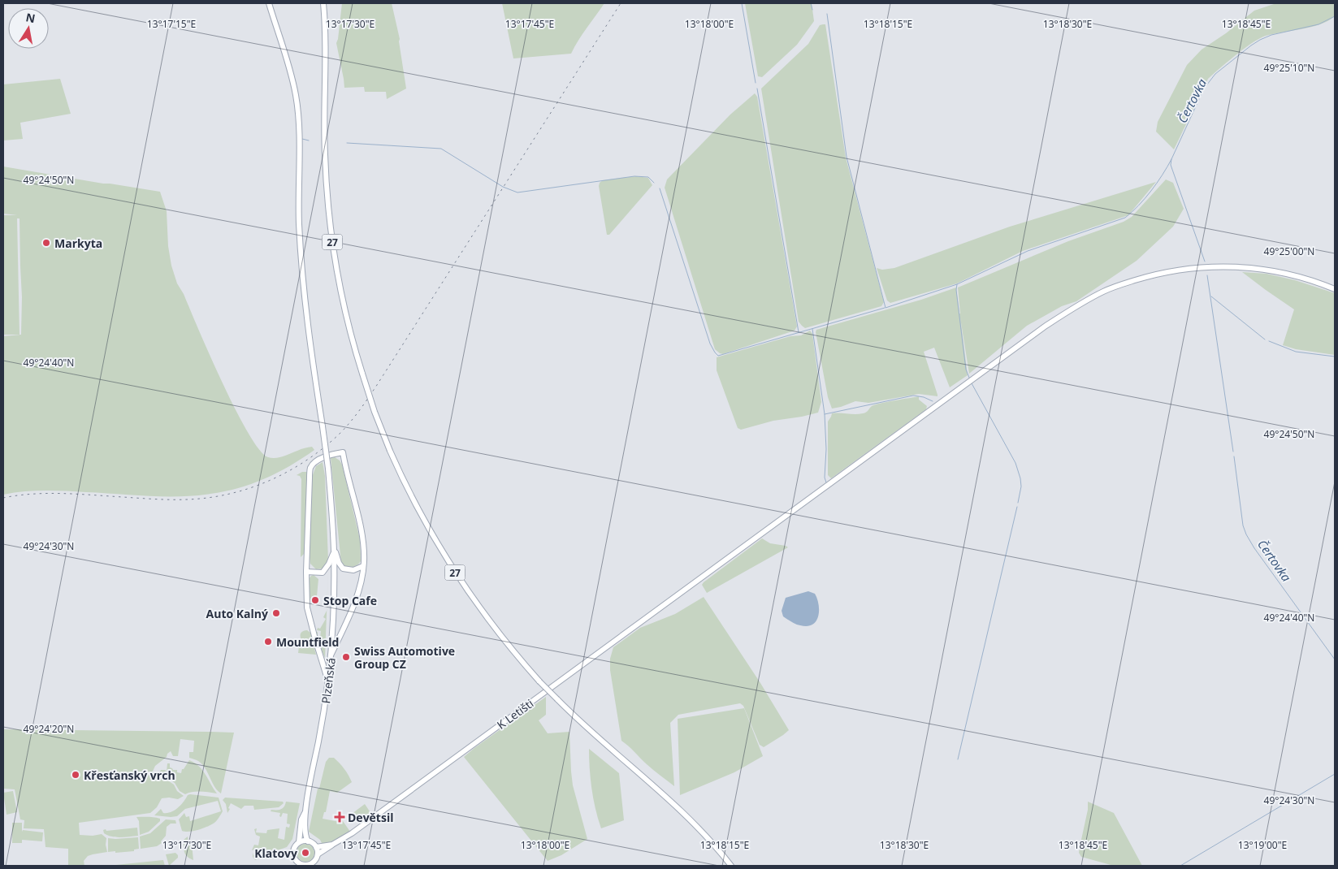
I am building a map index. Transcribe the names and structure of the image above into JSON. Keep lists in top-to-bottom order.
{
  "streets": {
    "main road": ["27", "Plzeňská", "K Letišti"]
  },
  "crossings": [
    ["Plzeňská", "K Letišti"]
  ],
  "water": ["Čertovka"],
  "places": {
    "other": [
      "Markyta",
      "Stop Cafe",
      "Auto Kalný",
      "Mountfield",
      "Swiss Automotive Group CZ",
      "Křesťanský vrch",
      "Klatovy"
    ],
    "health": ["Devětsil"]
  },
  "north": "top",
  "coordinates": [
    "13°17'15\"E",
    "13°17'30\"E",
    "13°17'45\"E",
    "13°18'00\"E",
    "13°18'15\"E",
    "13°18'30\"E",
    "13°18'45\"E",
    "49°25'10\"N",
    "49°24'50\"N",
    "49°25'00\"N",
    "49°24'40\"N",
    "49°24'30\"N",
    "49°24'20\"N",
    "13°19'00\"E"
  ]
}
